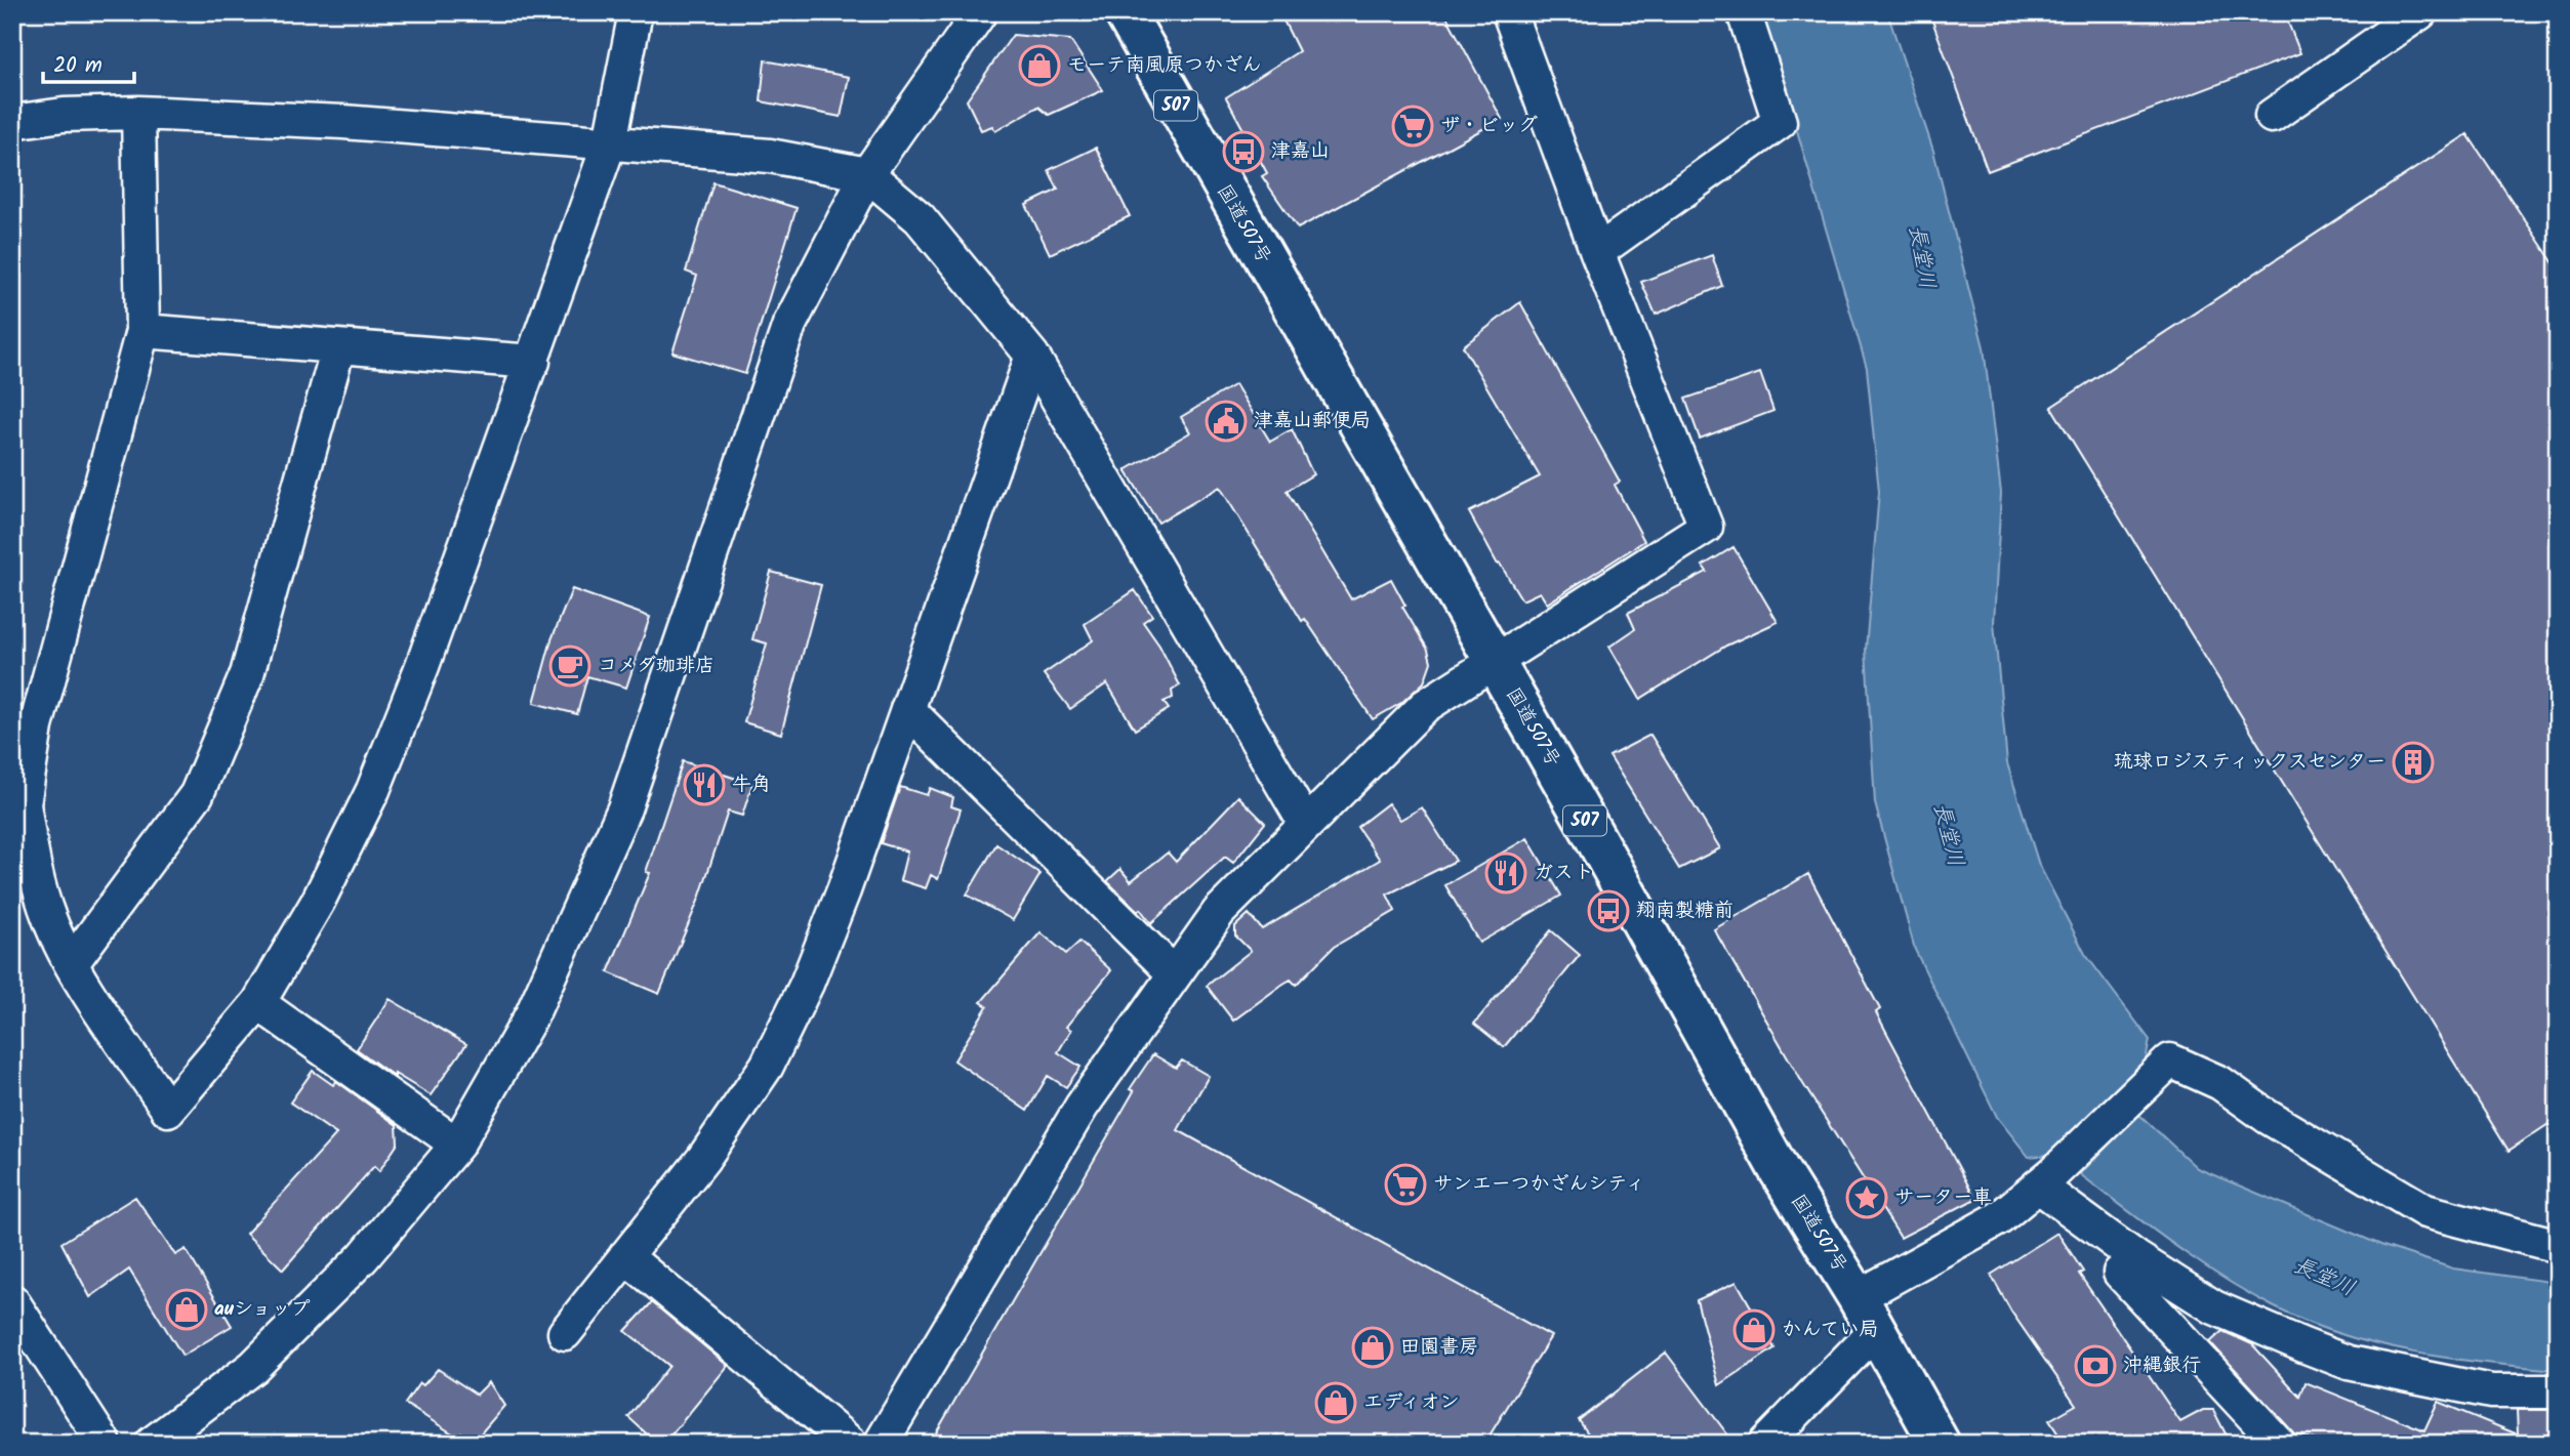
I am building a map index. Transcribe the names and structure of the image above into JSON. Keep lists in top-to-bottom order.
{
  "streets": {
    "highway": ["507", "国道507号"]
  },
  "water": ["長堂川"],
  "places": {
    "shop": [
      "モーテ南風原つかざん",
      "auショップ",
      "かんてい局",
      "田園書房",
      "エディオン"
    ],
    "supermarket": ["ザ・ビッグ", "サンエーつかざんシティ"],
    "bus stop": ["津嘉山", "翔南製糖前"],
    "public building": ["津嘉山郵便局"],
    "cafe": ["コメダ珈琲店"],
    "building": ["琉球ロジスティックスセンター"],
    "restaurant": ["牛角", "ガスト"],
    "place": ["サーター車"],
    "bank": ["沖縄銀行"]
  },
  "scale_bar": "20 m"
}
